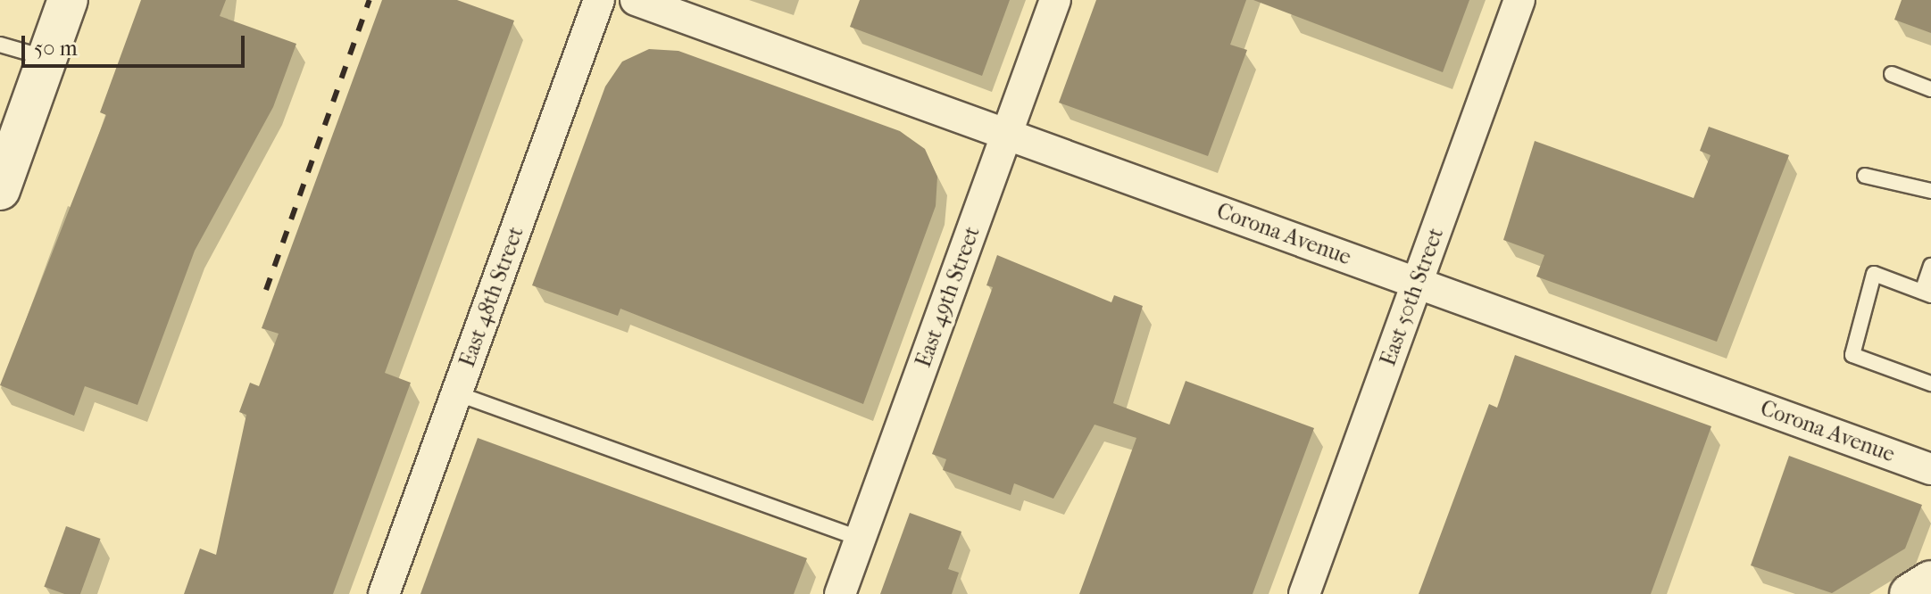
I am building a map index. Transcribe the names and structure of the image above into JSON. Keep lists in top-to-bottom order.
{
  "streets": {
    "street": [
      "Corona Avenue",
      "East 48th Street",
      "East 49th Street",
      "East 50th Street"
    ]
  },
  "crossings": [
    ["Corona Avenue", "East 49th Street"],
    ["Corona Avenue", "East 50th Street"]
  ],
  "scale_bar": "50 m"
}
